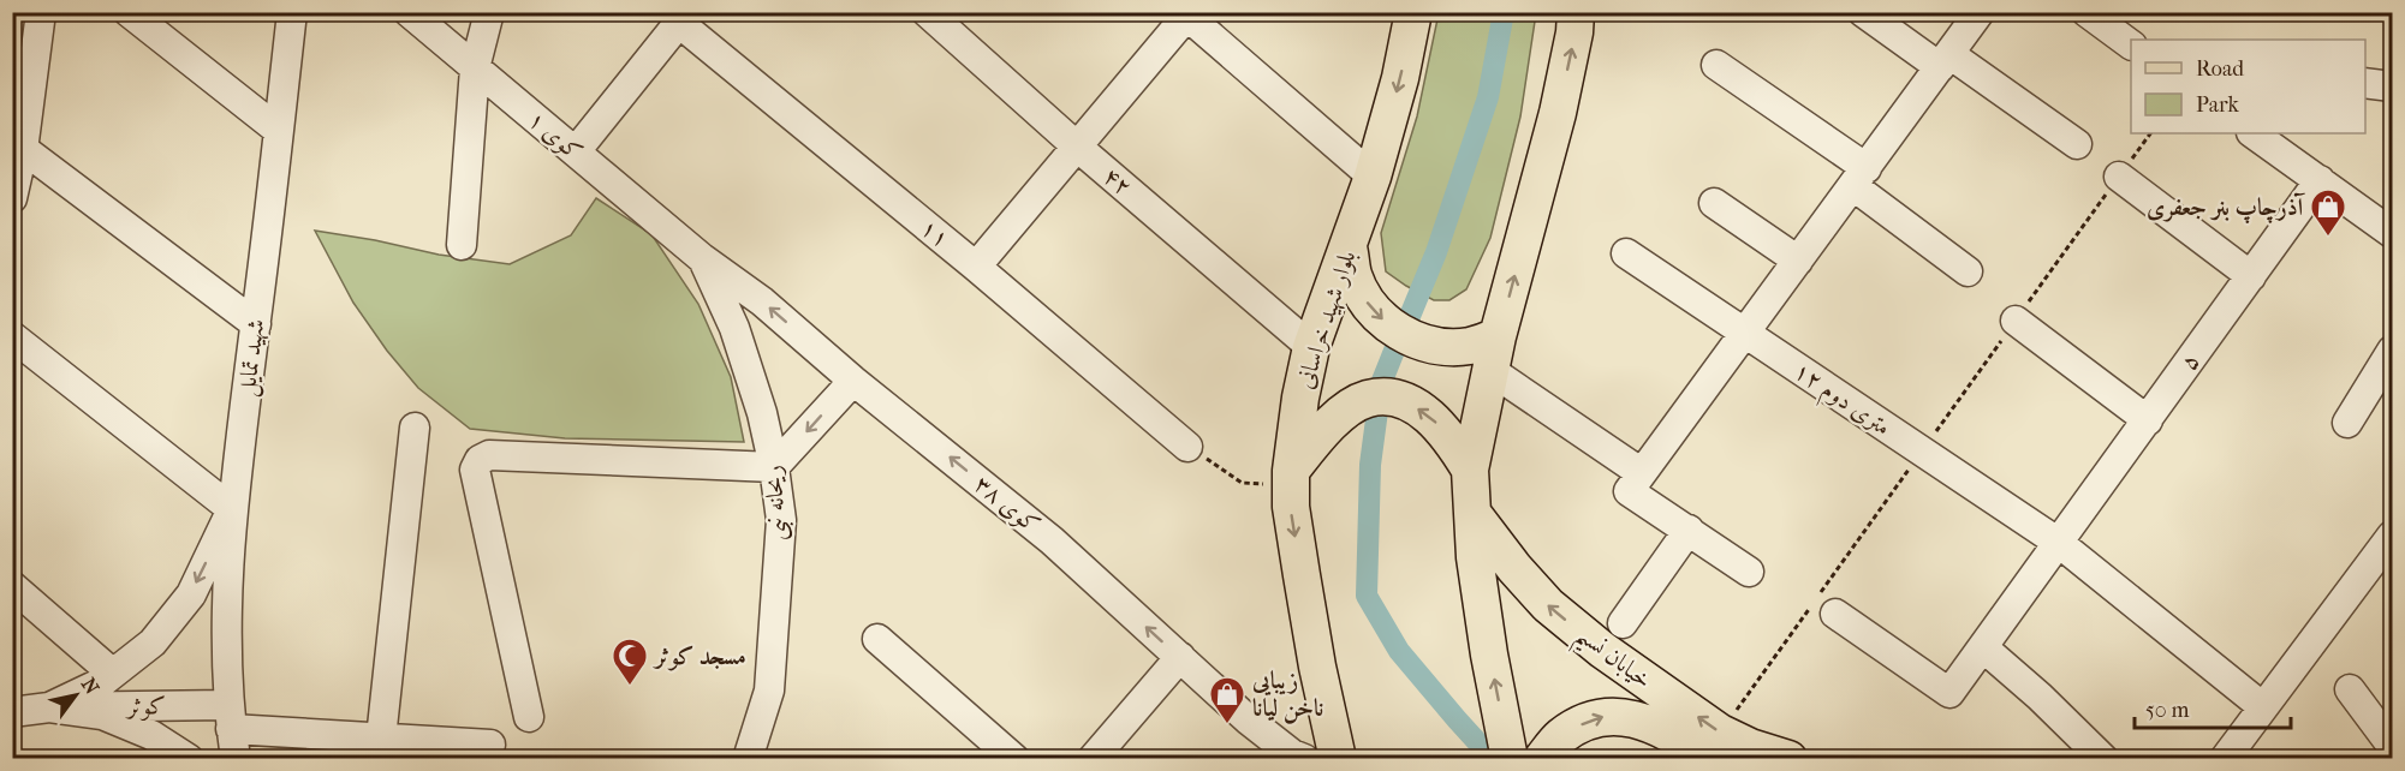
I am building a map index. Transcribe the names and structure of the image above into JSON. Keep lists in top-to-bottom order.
{
  "streets": {
    "main road": ["بلوار شهید خراسانی", "خیابان نسیم"],
    "street": [
      "کوی ۱",
      "۴۲",
      "۱۱",
      "شهید تمایل",
      "۵",
      "۱۲ متری دوم",
      "ریحانه نبی",
      "کوی ۳۸",
      "کوثر"
    ]
  },
  "crossings": [
    ["کوی ۱", "ریحانه نبی"],
    ["کوی ۱", "کوی ۳۸"],
    ["۴۲", "بلوار شهید خراسانی"],
    ["شهید تمایل", "کوثر"],
    ["۵", "۱۲ متری دوم"],
    ["ریحانه نبی", "کوی ۳۸"]
  ],
  "one_way": ["کوی ۳۸"],
  "places": {
    "shop": ["آذرچاپ بنر جعفری", "زیبایی ناخن لیانا"],
    "mosque": ["مسجد کوثر"]
  },
  "legend": ["Road", "Park"],
  "scale_bar": "50 m",
  "north": "top right"
}
